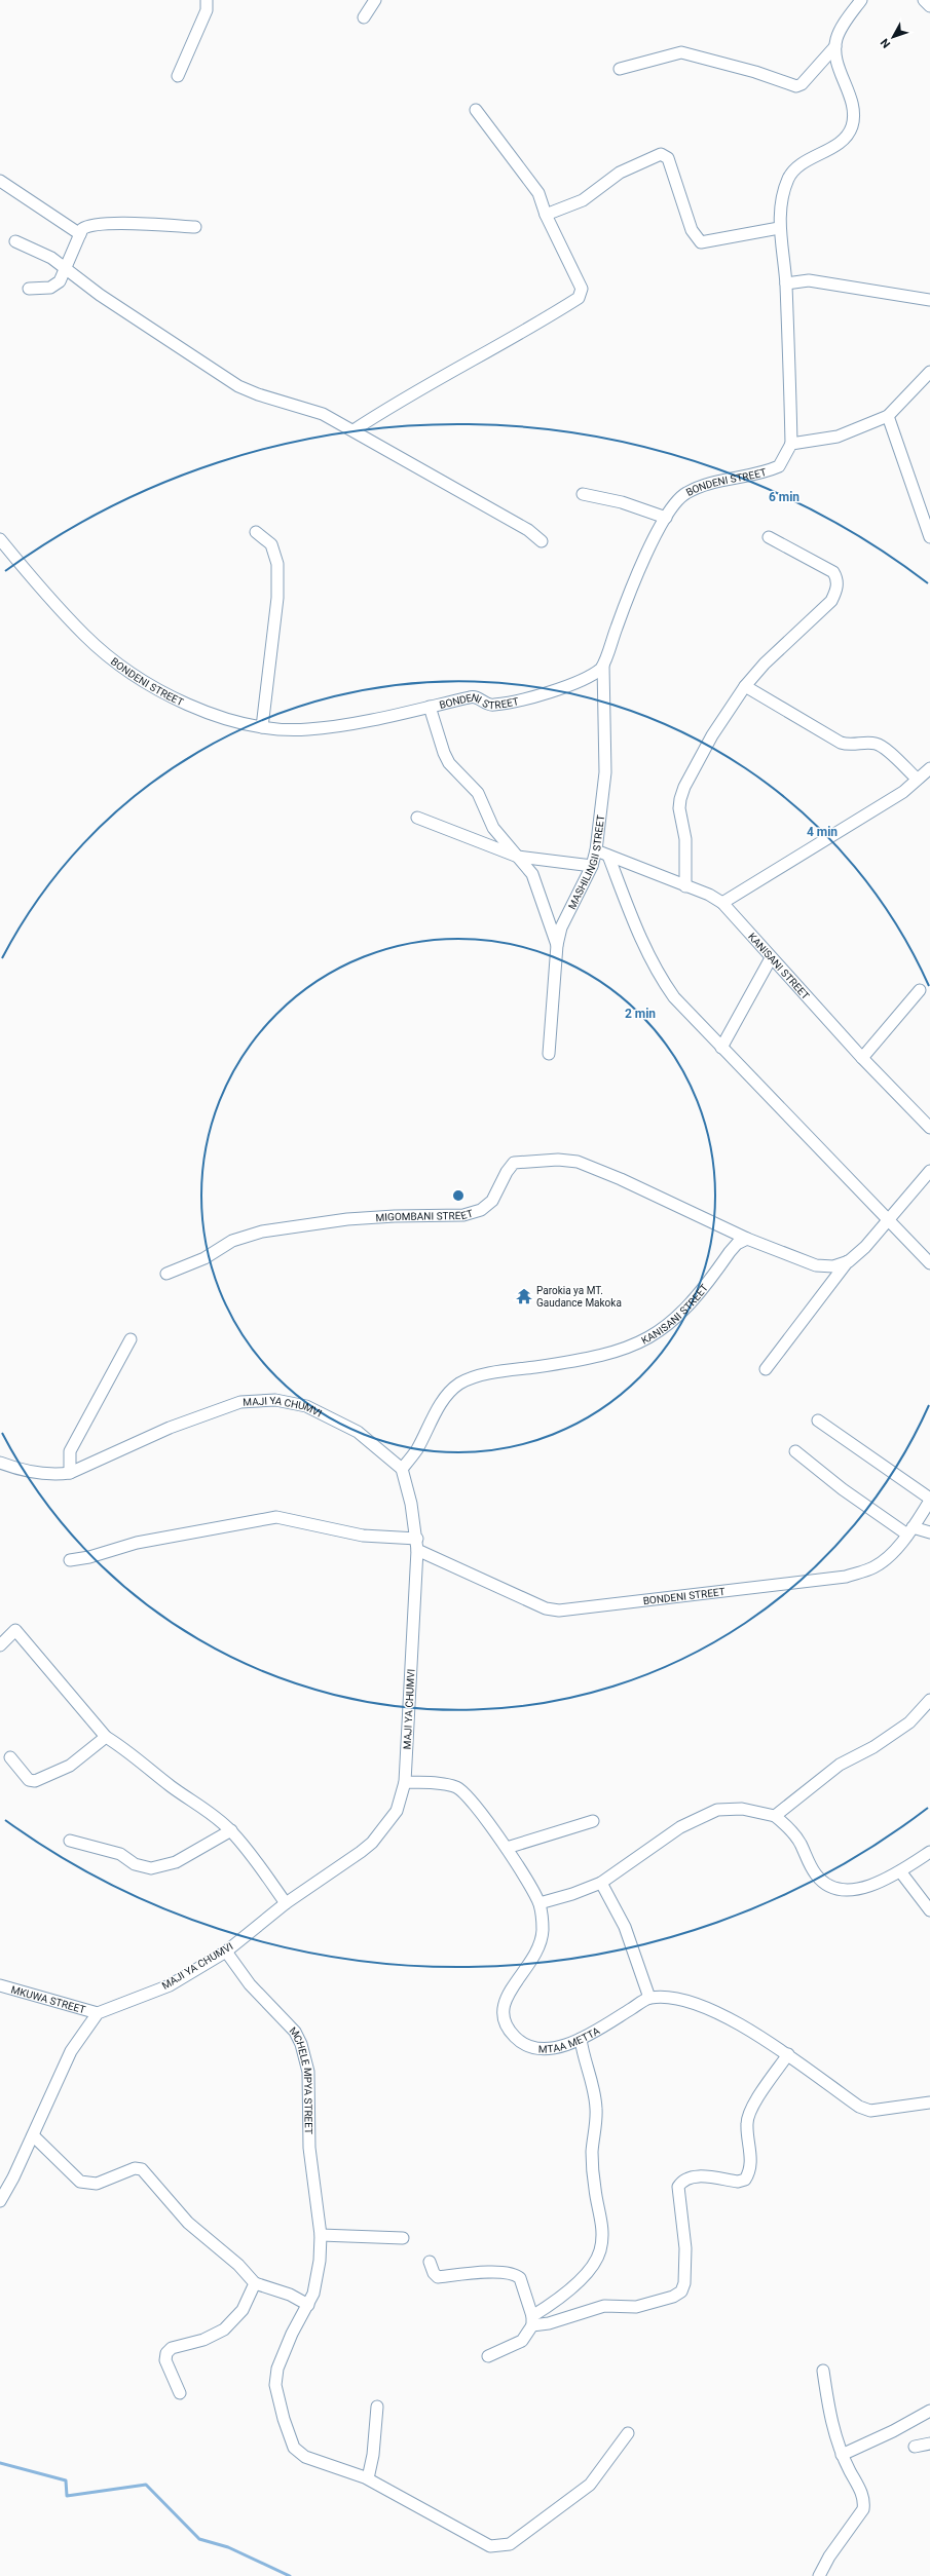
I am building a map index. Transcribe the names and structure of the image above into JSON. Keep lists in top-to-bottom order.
{
  "streets": {
    "street": [
      "BONDENI STREET",
      "MASHILINGII STREET",
      "KANISANI STREET",
      "MIGOMBANI STREET",
      "MAJI YA CHUMVI",
      "MKUWA STREET",
      "MTAA METTA",
      "MCHELE MPYA STREET"
    ]
  },
  "crossings": [
    ["BONDENI STREET", "MASHILINGII STREET"],
    ["BONDENI STREET", "MAJI YA CHUMVI"],
    ["MASHILINGII STREET", "KANISANI STREET"],
    ["KANISANI STREET", "MIGOMBANI STREET"],
    ["KANISANI STREET", "MAJI YA CHUMVI"],
    ["MAJI YA CHUMVI", "MKUWA STREET"],
    ["MAJI YA CHUMVI", "MTAA METTA"],
    ["MAJI YA CHUMVI", "MCHELE MPYA STREET"]
  ],
  "places": {
    "temple": ["Parokia ya MT. Gaudance Makoka"]
  },
  "north": "bottom left",
  "rings": ["6 min", "4 min", "2 min"]
}
